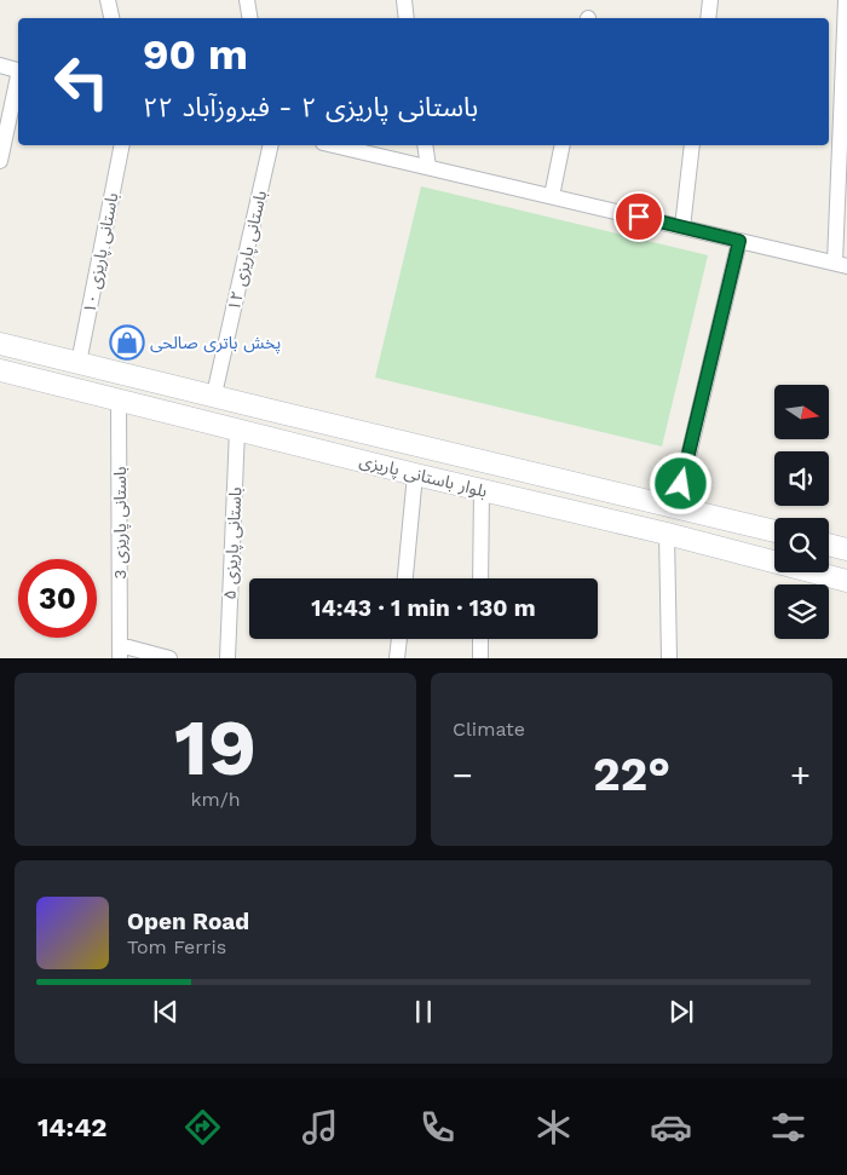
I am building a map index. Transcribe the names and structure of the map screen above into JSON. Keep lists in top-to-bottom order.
{
  "streets": {
    "main road": ["بلوار باستانی پاریزی"],
    "street": [
      "باستانی پاریزی ۱۲",
      "باستانی پاریزی ۱۰",
      "باستانی پاریزی 3",
      "باستانی پاریزی ۵"
    ]
  },
  "crossings": [
    ["باستانی پاریزی ۱۲", "بلوار باستانی پاریزی"],
    ["باستانی پاریزی ۱۰", "بلوار باستانی پاریزی"],
    ["بلوار باستانی پاریزی", "باستانی پاریزی 3"],
    ["بلوار باستانی پاریزی", "باستانی پاریزی ۵"]
  ],
  "places": {
    "shop": ["پخش باتری صالحی"]
  },
  "north": "right",
  "page": {
    "turn": ["90 m", "باستانی پاریزی ۲ - فیروزآباد ۲۲"],
    "limit": "30",
    "trip": "14:43 · 1 min · 130 m",
    "tile": [
      ["19", "km/h"],
      "Climate"
    ],
    "heat": ["−", "22°", "+"],
    "song": ["Open Road", "Tom Ferris"],
    "tabs": "14:42"
  }
}
